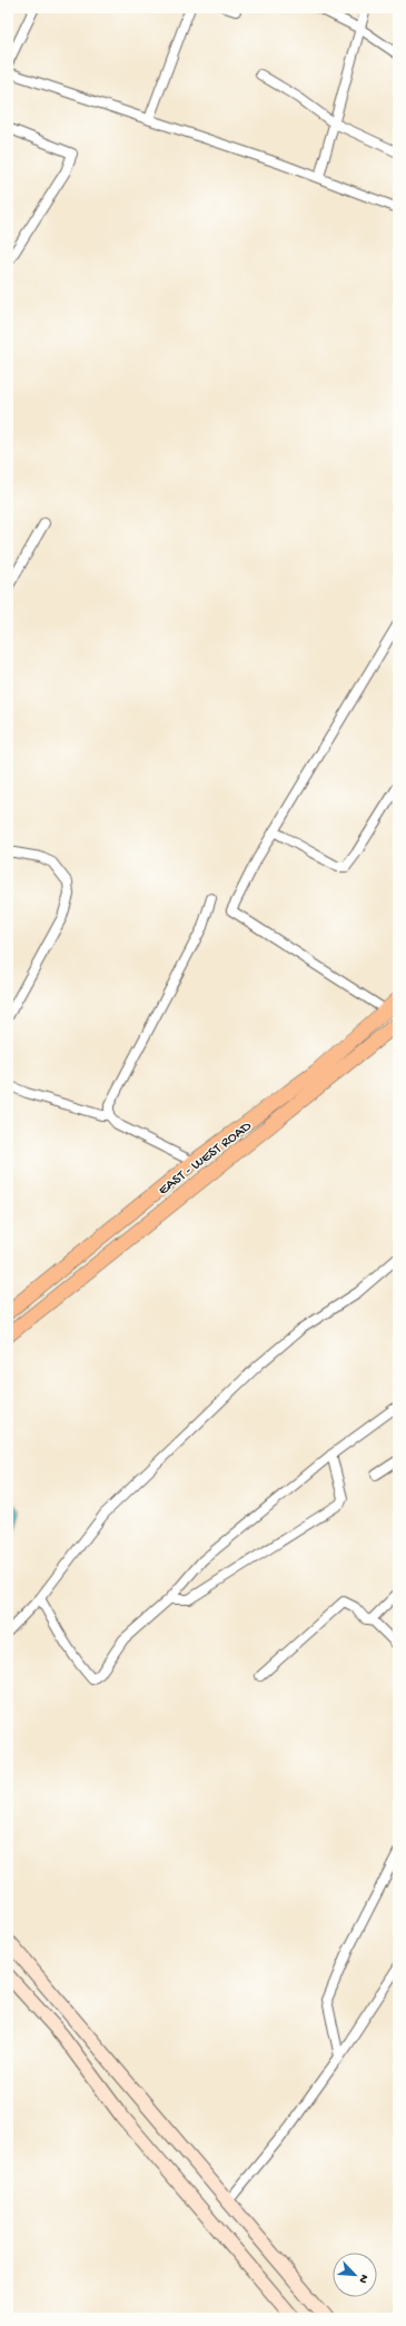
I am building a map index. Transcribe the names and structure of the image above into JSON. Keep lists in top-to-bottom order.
{
  "streets": {
    "main road": ["EAST - WEST ROAD"]
  },
  "north": "bottom right"
}
